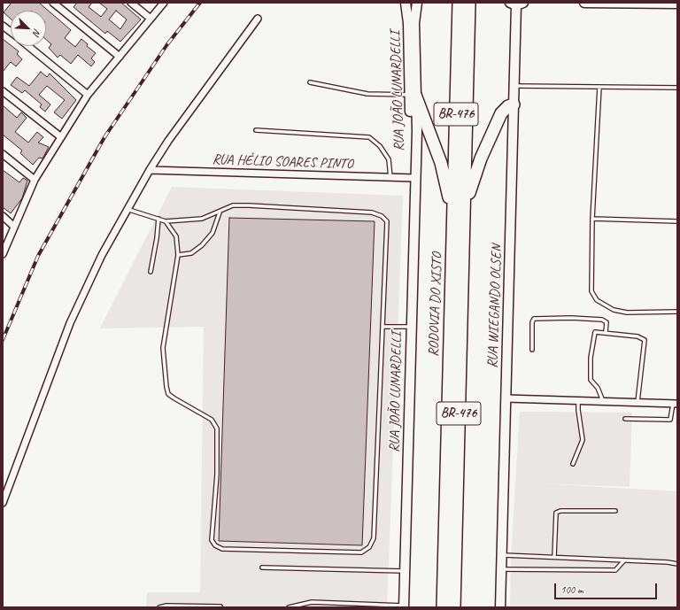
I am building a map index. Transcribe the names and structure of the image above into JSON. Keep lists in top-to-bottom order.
{
  "streets": {
    "highway": ["BR-476", "RODOVIA DO XISTO"],
    "main road": ["RUA JOÃO LUNARDELLI", "RUA WIEGANDO OLSEN"],
    "street": ["RUA HÉLIO SOARES PINTO"]
  },
  "crossings": [
    ["RUA JOÃO LUNARDELLI", "RUA HÉLIO SOARES PINTO"]
  ],
  "scale_bar": "100 m",
  "north": "bottom right"
}
